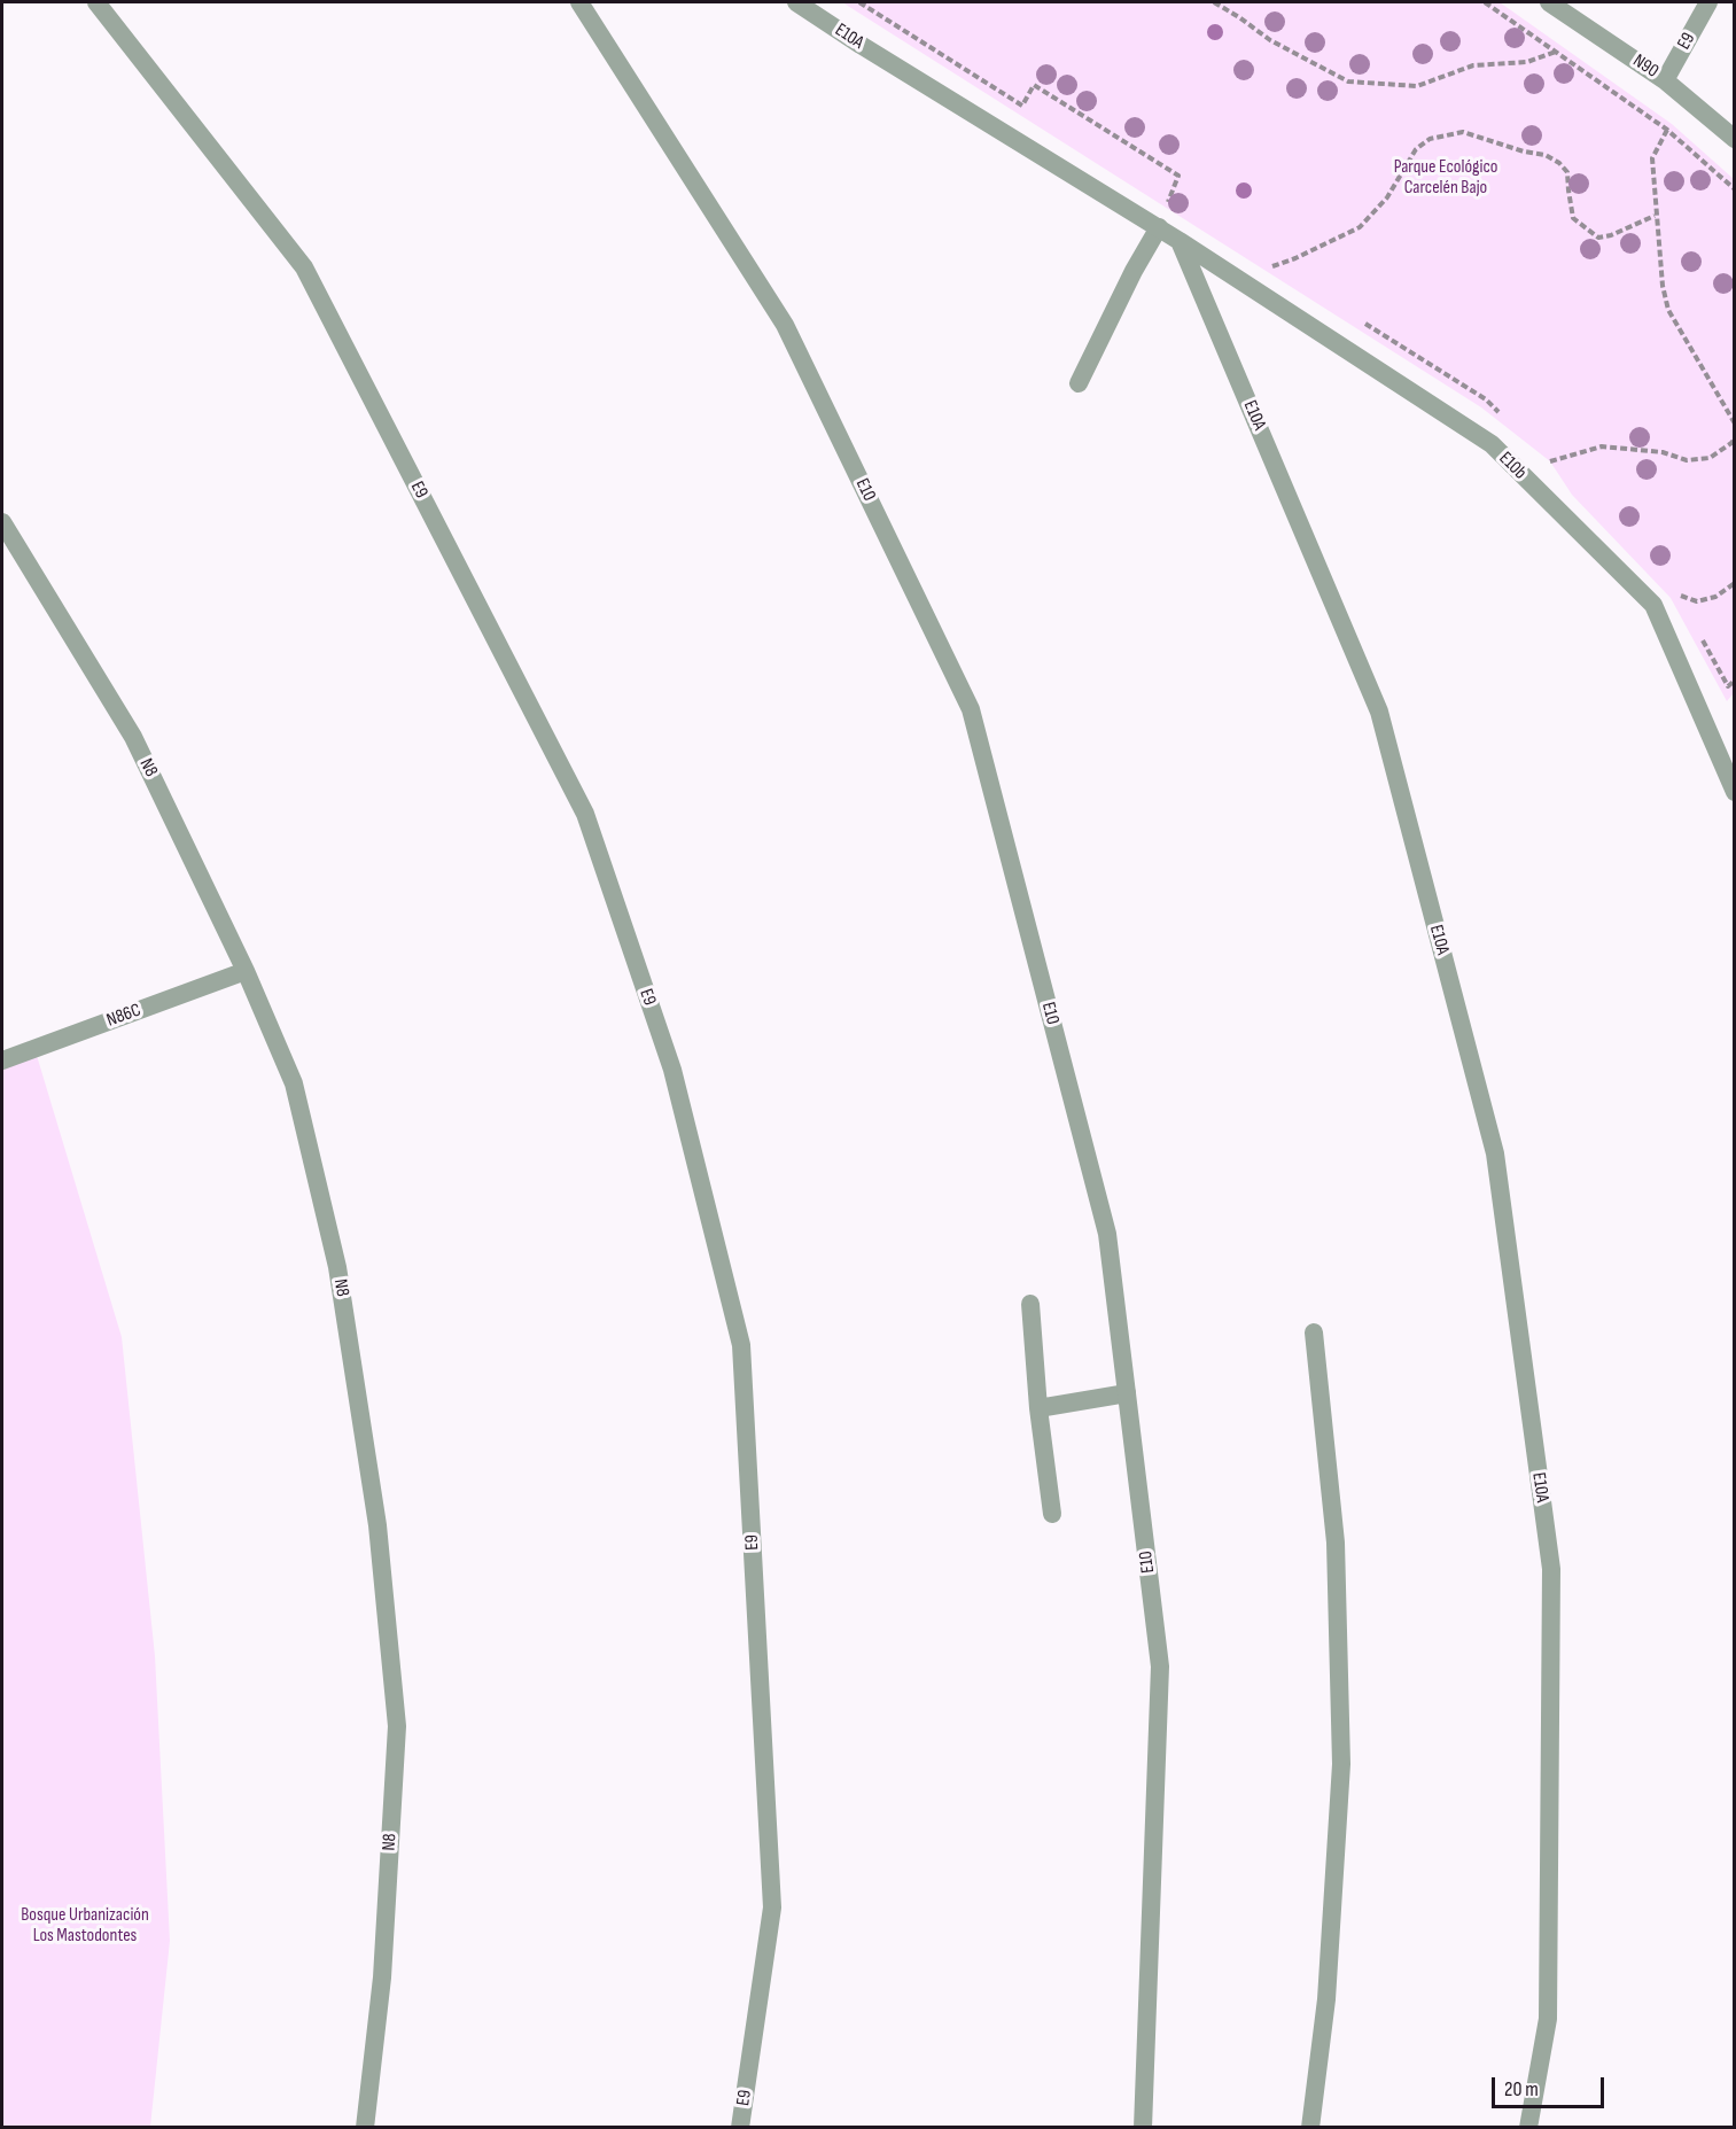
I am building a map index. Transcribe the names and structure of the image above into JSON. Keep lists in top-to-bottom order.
{
  "streets": {
    "street": [
      "E10A",
      "E9",
      "N90",
      "E10b",
      "E10",
      "N8",
      "N86C"
    ]
  },
  "crossings": [
    ["E10A", "E10b"],
    ["E9", "N90"],
    ["N8", "N86C"]
  ],
  "parks": ["Parque Ecológico Carcelén Bajo", "Bosque Urbanización Los Mastodontes"],
  "scale_bar": "20 m"
}
